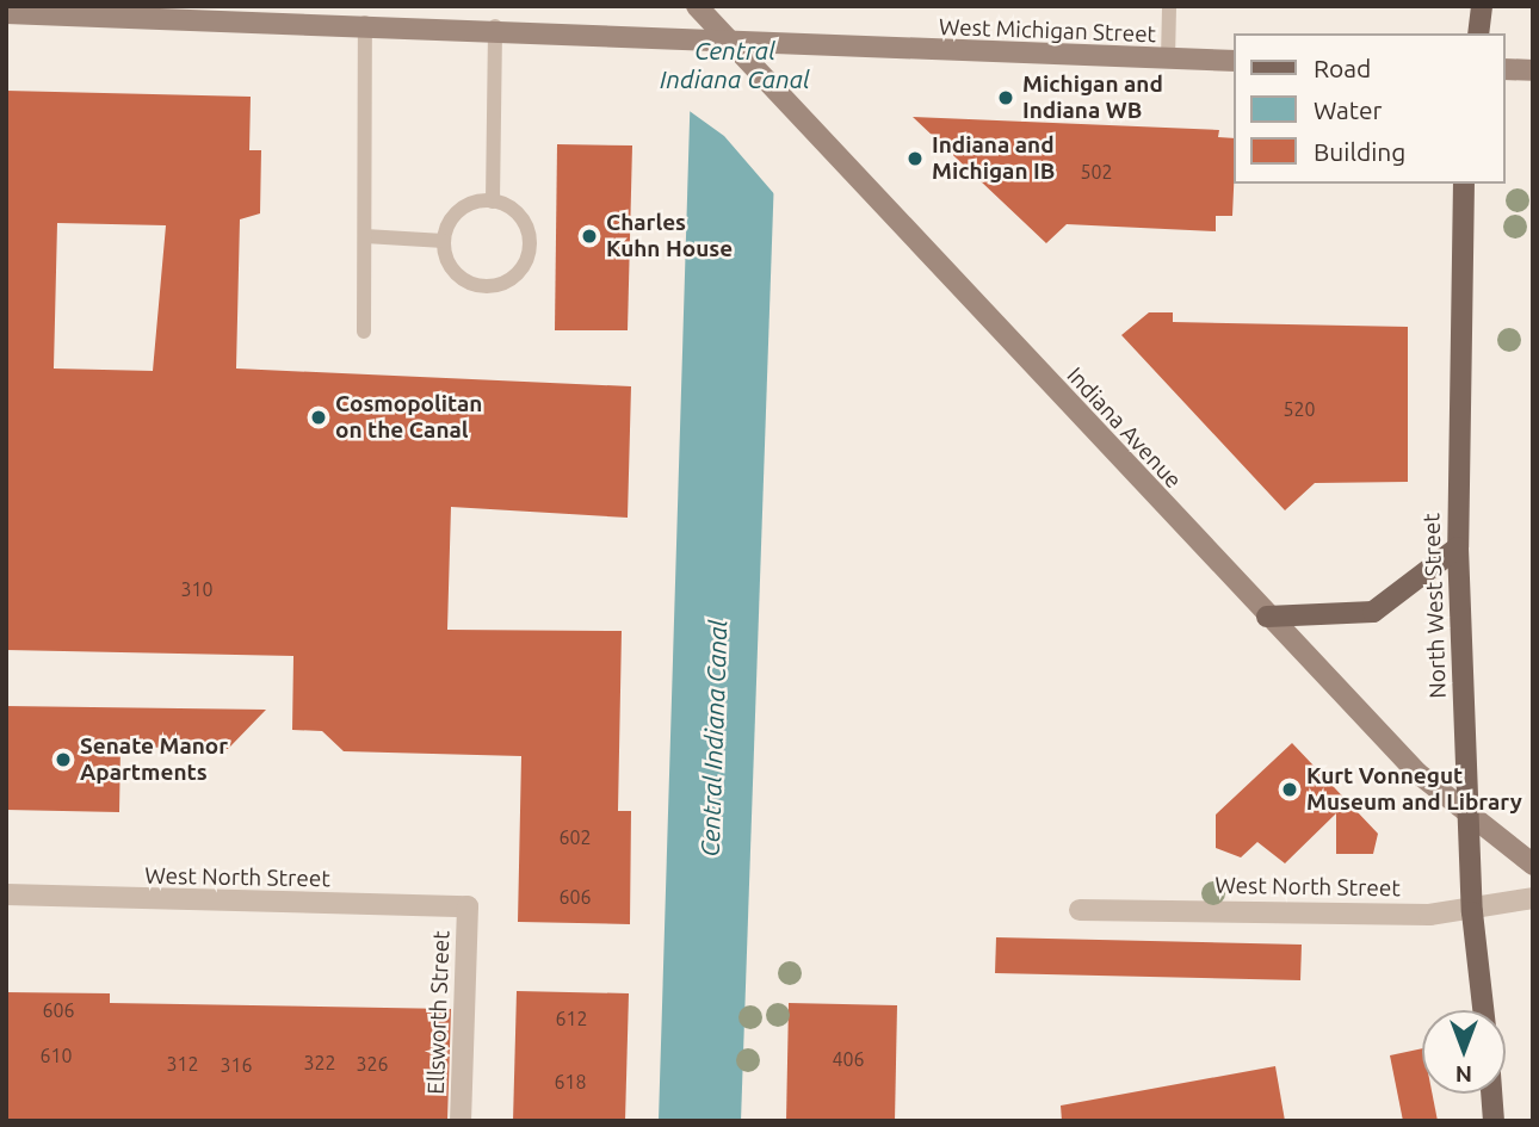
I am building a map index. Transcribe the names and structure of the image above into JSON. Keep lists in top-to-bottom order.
{
  "streets": {
    "main road": ["West Michigan Street", "Indiana Avenue", "North West Street"],
    "street": ["West North Street", "Ellsworth Street"]
  },
  "crossings": [
    ["West Michigan Street", "Indiana Avenue"],
    ["Indiana Avenue", "North West Street"],
    ["North West Street", "West North Street"],
    ["West North Street", "Ellsworth Street"]
  ],
  "water": ["Central Indiana Canal"],
  "places": [
    "Michigan and Indiana WB",
    "Indiana and Michigan IB",
    "Charles Kuhn House",
    "Cosmopolitan on the Canal",
    "Senate Manor Apartments",
    "Kurt Vonnegut Museum and Library"
  ],
  "house_numbers": [
    "502",
    "520",
    "310",
    "602",
    "606",
    "606",
    "612",
    "610",
    "406",
    "322",
    "312",
    "326",
    "316",
    "618"
  ],
  "legend": ["Road", "Water", "Building"],
  "north": "bottom"
}
